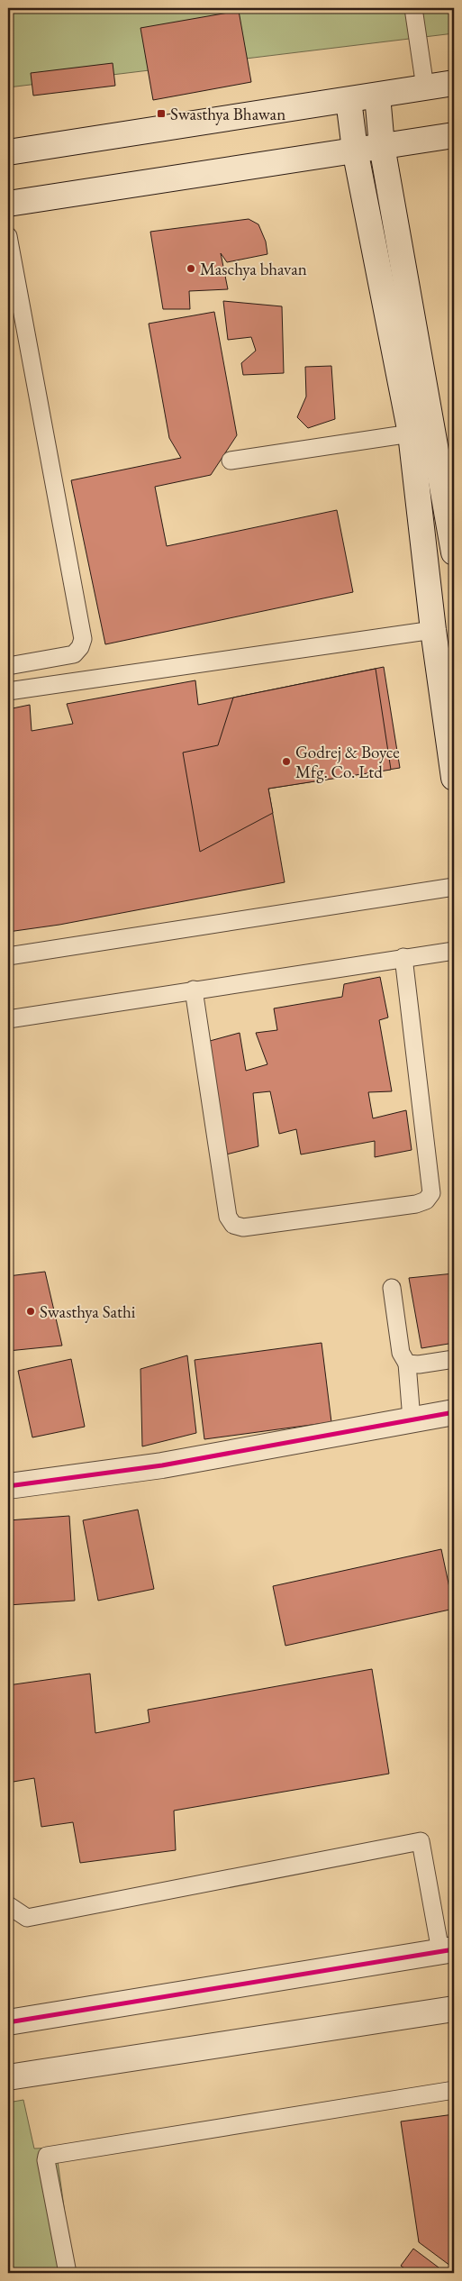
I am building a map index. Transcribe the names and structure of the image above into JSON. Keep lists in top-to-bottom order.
{
  "places": {
    "transit": ["Swasthya Bhawan"],
    "other": ["Maschya bhavan", "Godrej & Boyce Mfg. Co. Ltd", "Swasthya Sathi"]
  }
}
